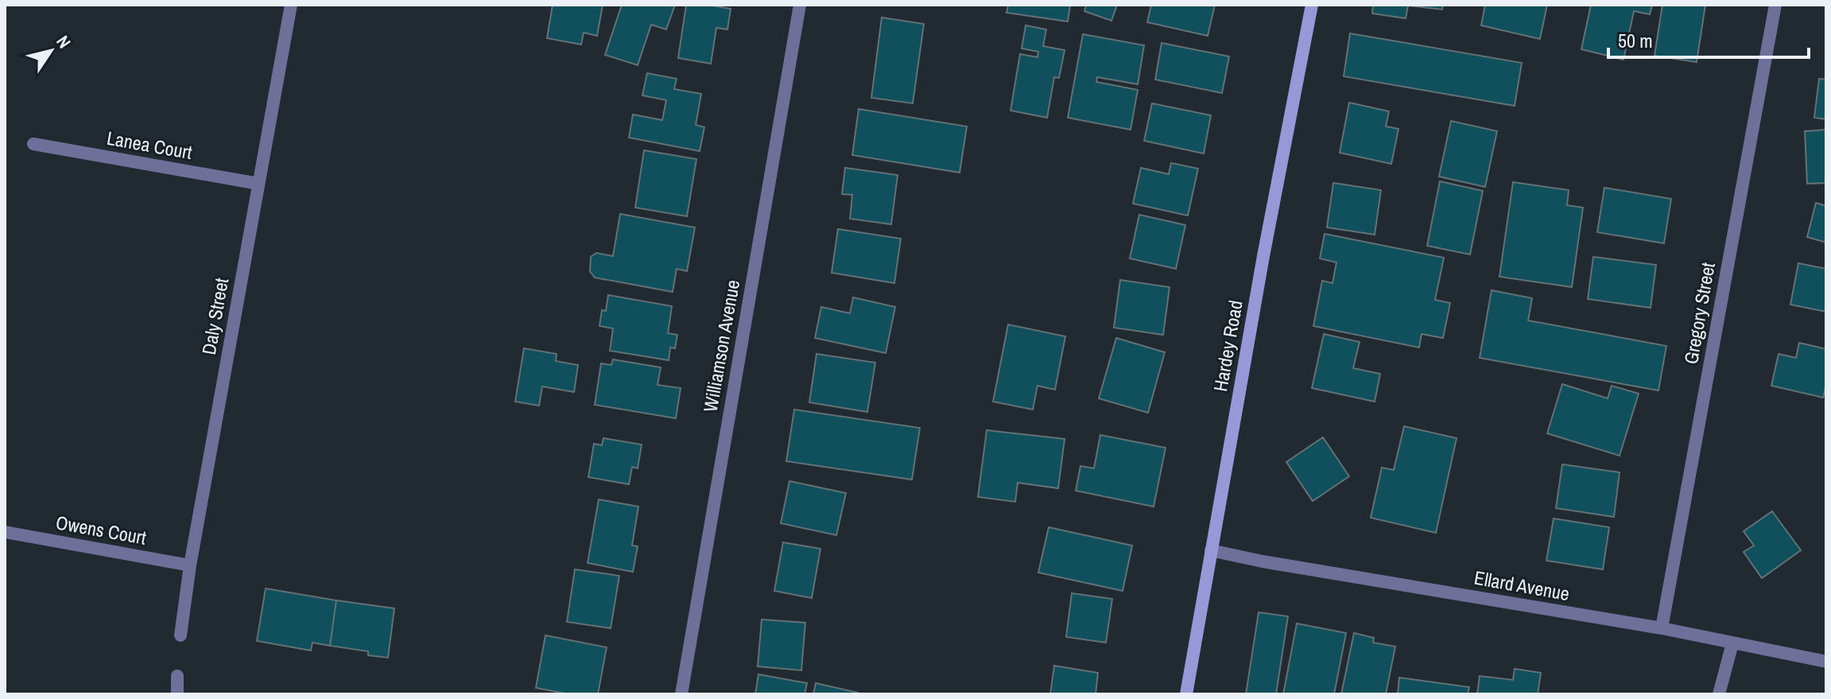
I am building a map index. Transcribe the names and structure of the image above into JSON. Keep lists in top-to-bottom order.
{
  "streets": {
    "main road": ["Hardey Road"],
    "street": [
      "Lanea Court",
      "Gregory Street",
      "Daly Street",
      "Williamson Avenue",
      "Owens Court",
      "Ellard Avenue"
    ]
  },
  "crossings": [
    ["Lanea Court", "Daly Street"],
    ["Gregory Street", "Ellard Avenue"],
    ["Daly Street", "Owens Court"],
    ["Hardey Road", "Ellard Avenue"]
  ],
  "scale_bar": "50 m",
  "north": "top right"
}
